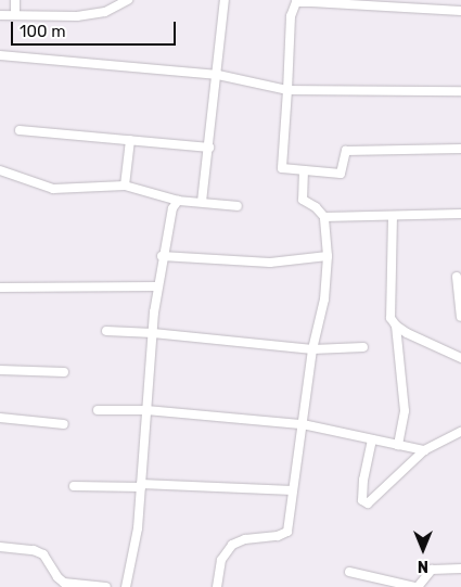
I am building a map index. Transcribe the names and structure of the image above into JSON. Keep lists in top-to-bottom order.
{
  "scale_bar": "100 m",
  "north": "bottom"
}
